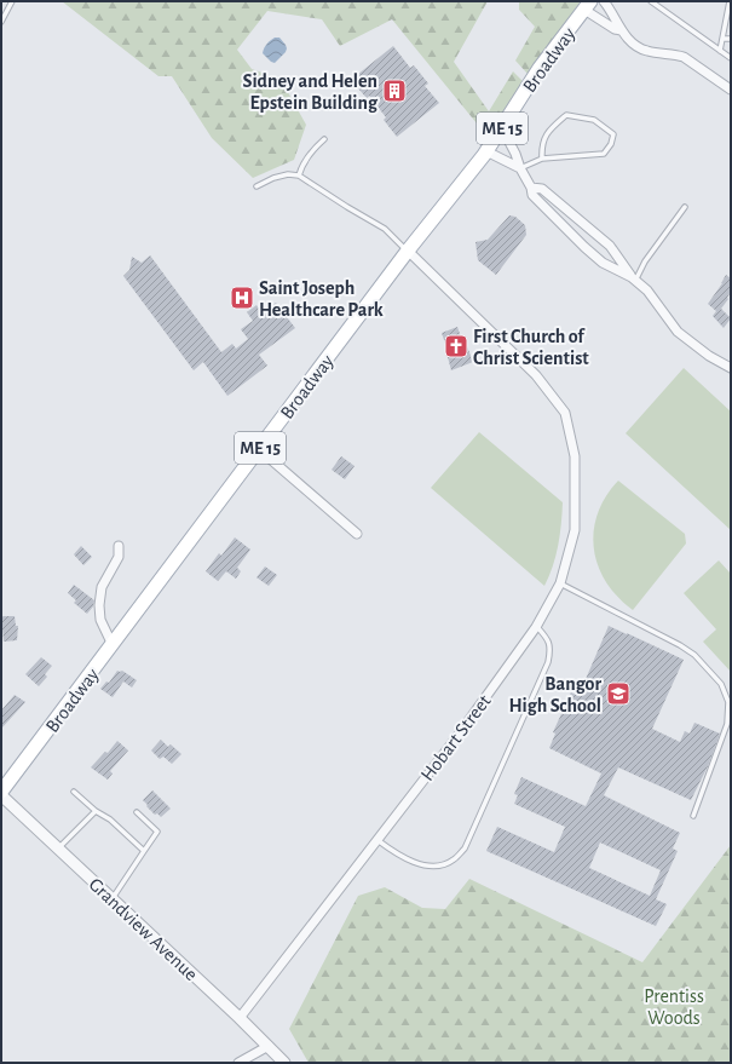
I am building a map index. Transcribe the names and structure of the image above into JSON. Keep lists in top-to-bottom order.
{
  "streets": {
    "main road": ["Broadway", "ME 15"],
    "street": ["Hobart Street", "Grandview Avenue"]
  },
  "crossings": [
    ["Broadway", "Hobart Street"],
    ["Broadway", "Grandview Avenue"],
    ["Hobart Street", "Grandview Avenue"]
  ],
  "parks": ["Prentiss Woods"],
  "places": {
    "building": ["Sidney and Helen Epstein Building"],
    "hospital": ["Saint Joseph Healthcare Park"],
    "church": ["First Church of Christ Scientist"],
    "school or university": ["Bangor High School"]
  }
}
